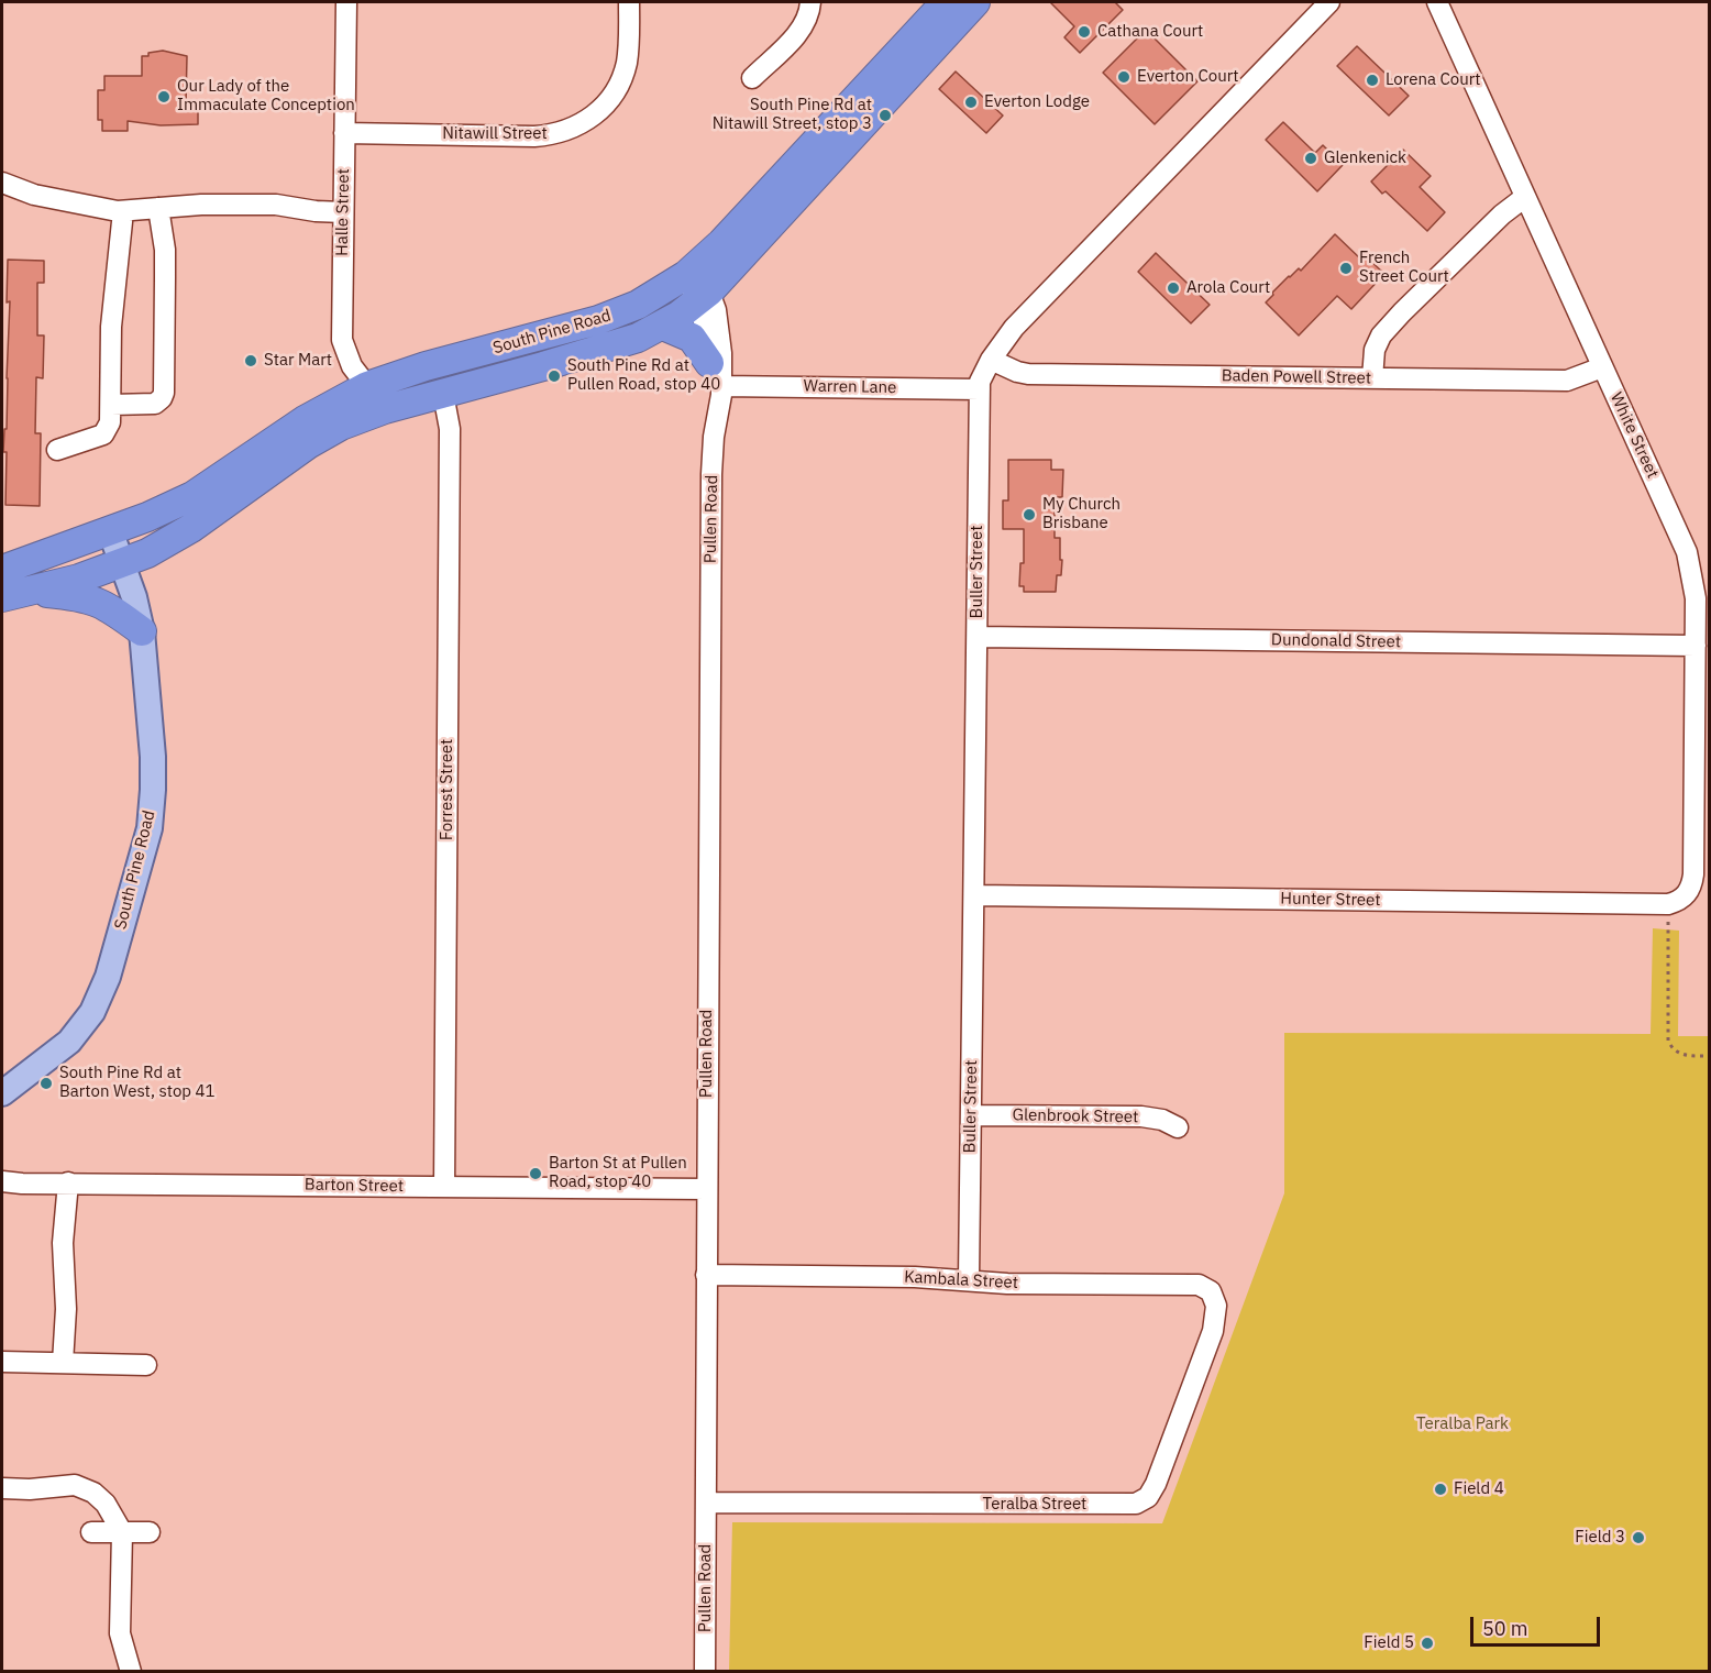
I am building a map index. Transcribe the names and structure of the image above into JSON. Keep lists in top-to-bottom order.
{
  "streets": {
    "highway": ["South Pine Road"],
    "street": [
      "Nitawill Street",
      "Halle Street",
      "Baden Powell Street",
      "Warren Lane",
      "White Street",
      "Pullen Road",
      "Buller Street",
      "Dundonald Street",
      "Forrest Street",
      "Hunter Street",
      "Glenbrook Street",
      "Barton Street",
      "Kambala Street",
      "Teralba Street"
    ]
  },
  "crossings": [
    ["Nitawill Street", "Halle Street"],
    ["Halle Street", "South Pine Road"],
    ["South Pine Road", "Pullen Road"],
    ["South Pine Road", "Forrest Street"],
    ["Baden Powell Street", "White Street"],
    ["Baden Powell Street", "Buller Street"],
    ["Warren Lane", "Pullen Road"],
    ["Warren Lane", "Buller Street"],
    ["White Street", "Dundonald Street"],
    ["White Street", "Hunter Street"],
    ["Pullen Road", "Barton Street"],
    ["Pullen Road", "Kambala Street"],
    ["Pullen Road", "Teralba Street"],
    ["Buller Street", "Dundonald Street"],
    ["Buller Street", "Hunter Street"],
    ["Buller Street", "Glenbrook Street"],
    ["Buller Street", "Kambala Street"],
    ["Forrest Street", "Barton Street"],
    ["Kambala Street", "Teralba Street"]
  ],
  "parks": ["Teralba Park"],
  "places": [
    "Cathana Court",
    "Everton Court",
    "Lorena Court",
    "Our Lady of the Immaculate Conception",
    "Everton Lodge",
    "South Pine Rd at Nitawill Street, stop 3",
    "Glenkenick",
    "French Street Court",
    "Arola Court",
    "Star Mart",
    "South Pine Rd at Pullen Road, stop 40",
    "My Church Brisbane",
    "South Pine Rd at Barton West, stop 41",
    "Barton St at Pullen Road, stop 40",
    "Field 4",
    "Field 3",
    "Field 5"
  ],
  "scale_bar": "50 m"
}
